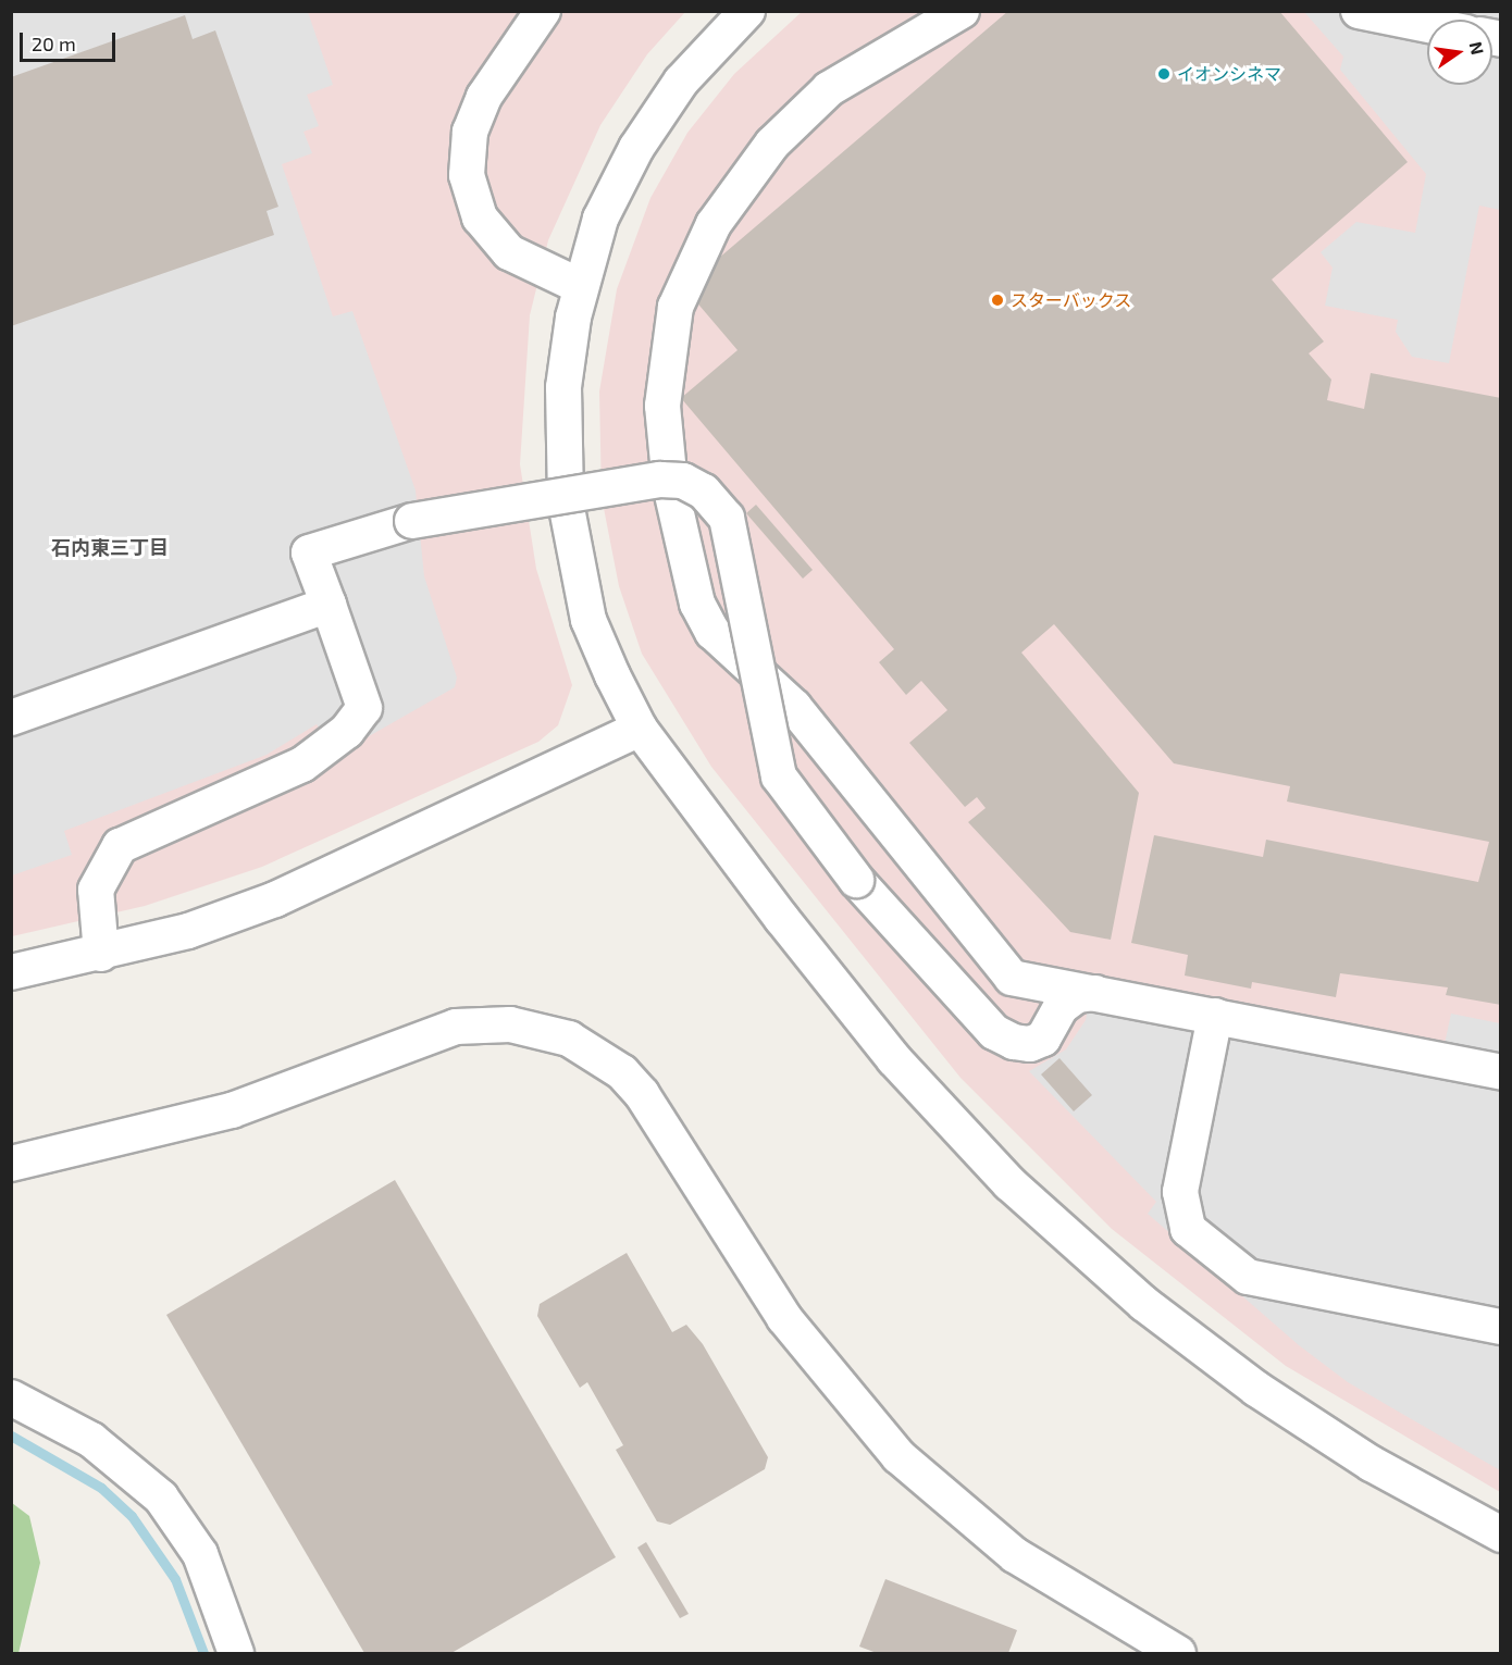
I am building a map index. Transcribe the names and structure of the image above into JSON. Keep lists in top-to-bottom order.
{
  "districts": ["石内東三丁目"],
  "places": ["イオンシネマ", "スターバックス"],
  "scale_bar": "20 m",
  "north": "right"
}
